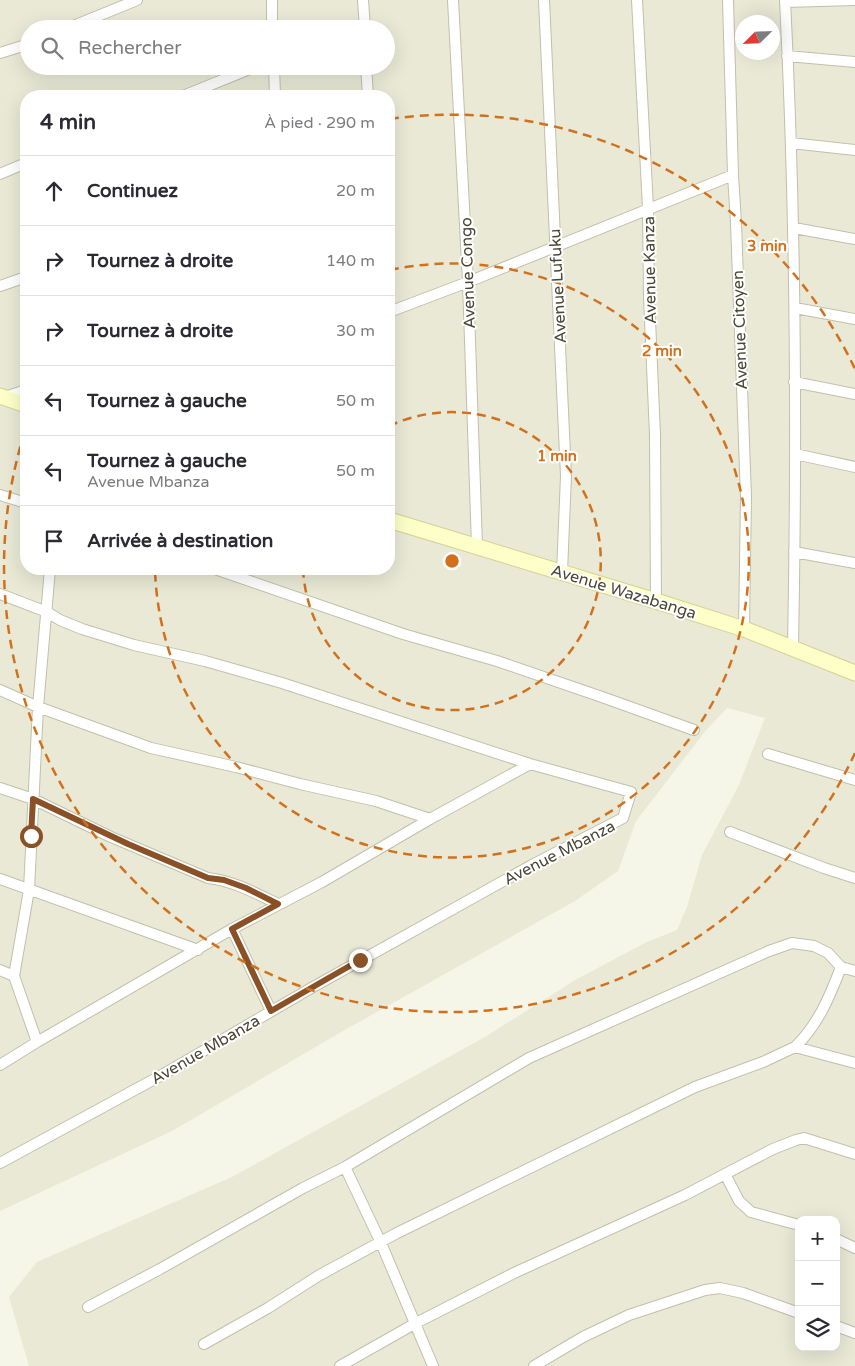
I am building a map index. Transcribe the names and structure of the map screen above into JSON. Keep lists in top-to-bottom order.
{
  "streets": {
    "main road": ["Avenue Wazabanga"],
    "street": [
      "Avenue Kanza",
      "Avenue Congo",
      "Avenue Lufuku",
      "Avenue Citoyen",
      "Avenue Mbanza"
    ]
  },
  "crossings": [
    ["Avenue Kanza", "Avenue Wazabanga"],
    ["Avenue Congo", "Avenue Wazabanga"],
    ["Avenue Lufuku", "Avenue Wazabanga"],
    ["Avenue Citoyen", "Avenue Wazabanga"]
  ],
  "north": "bottom left",
  "page": {
    "search": "Rechercher",
    "heading": ["4 min", "À pied · 290 m"],
    "list": [
      ["Continuez", "20 m"],
      ["Tournez à droite", "140 m"],
      ["Tournez à droite", "30 m"],
      ["Tournez à gauche", "50 m"],
      ["Tournez à gauche", "Avenue Mbanza", "50 m"],
      "Arrivée à destination"
    ],
    "map_buttons": ["+", "−"]
  },
  "rings": ["3 min", "2 min", "1 min"]
}
